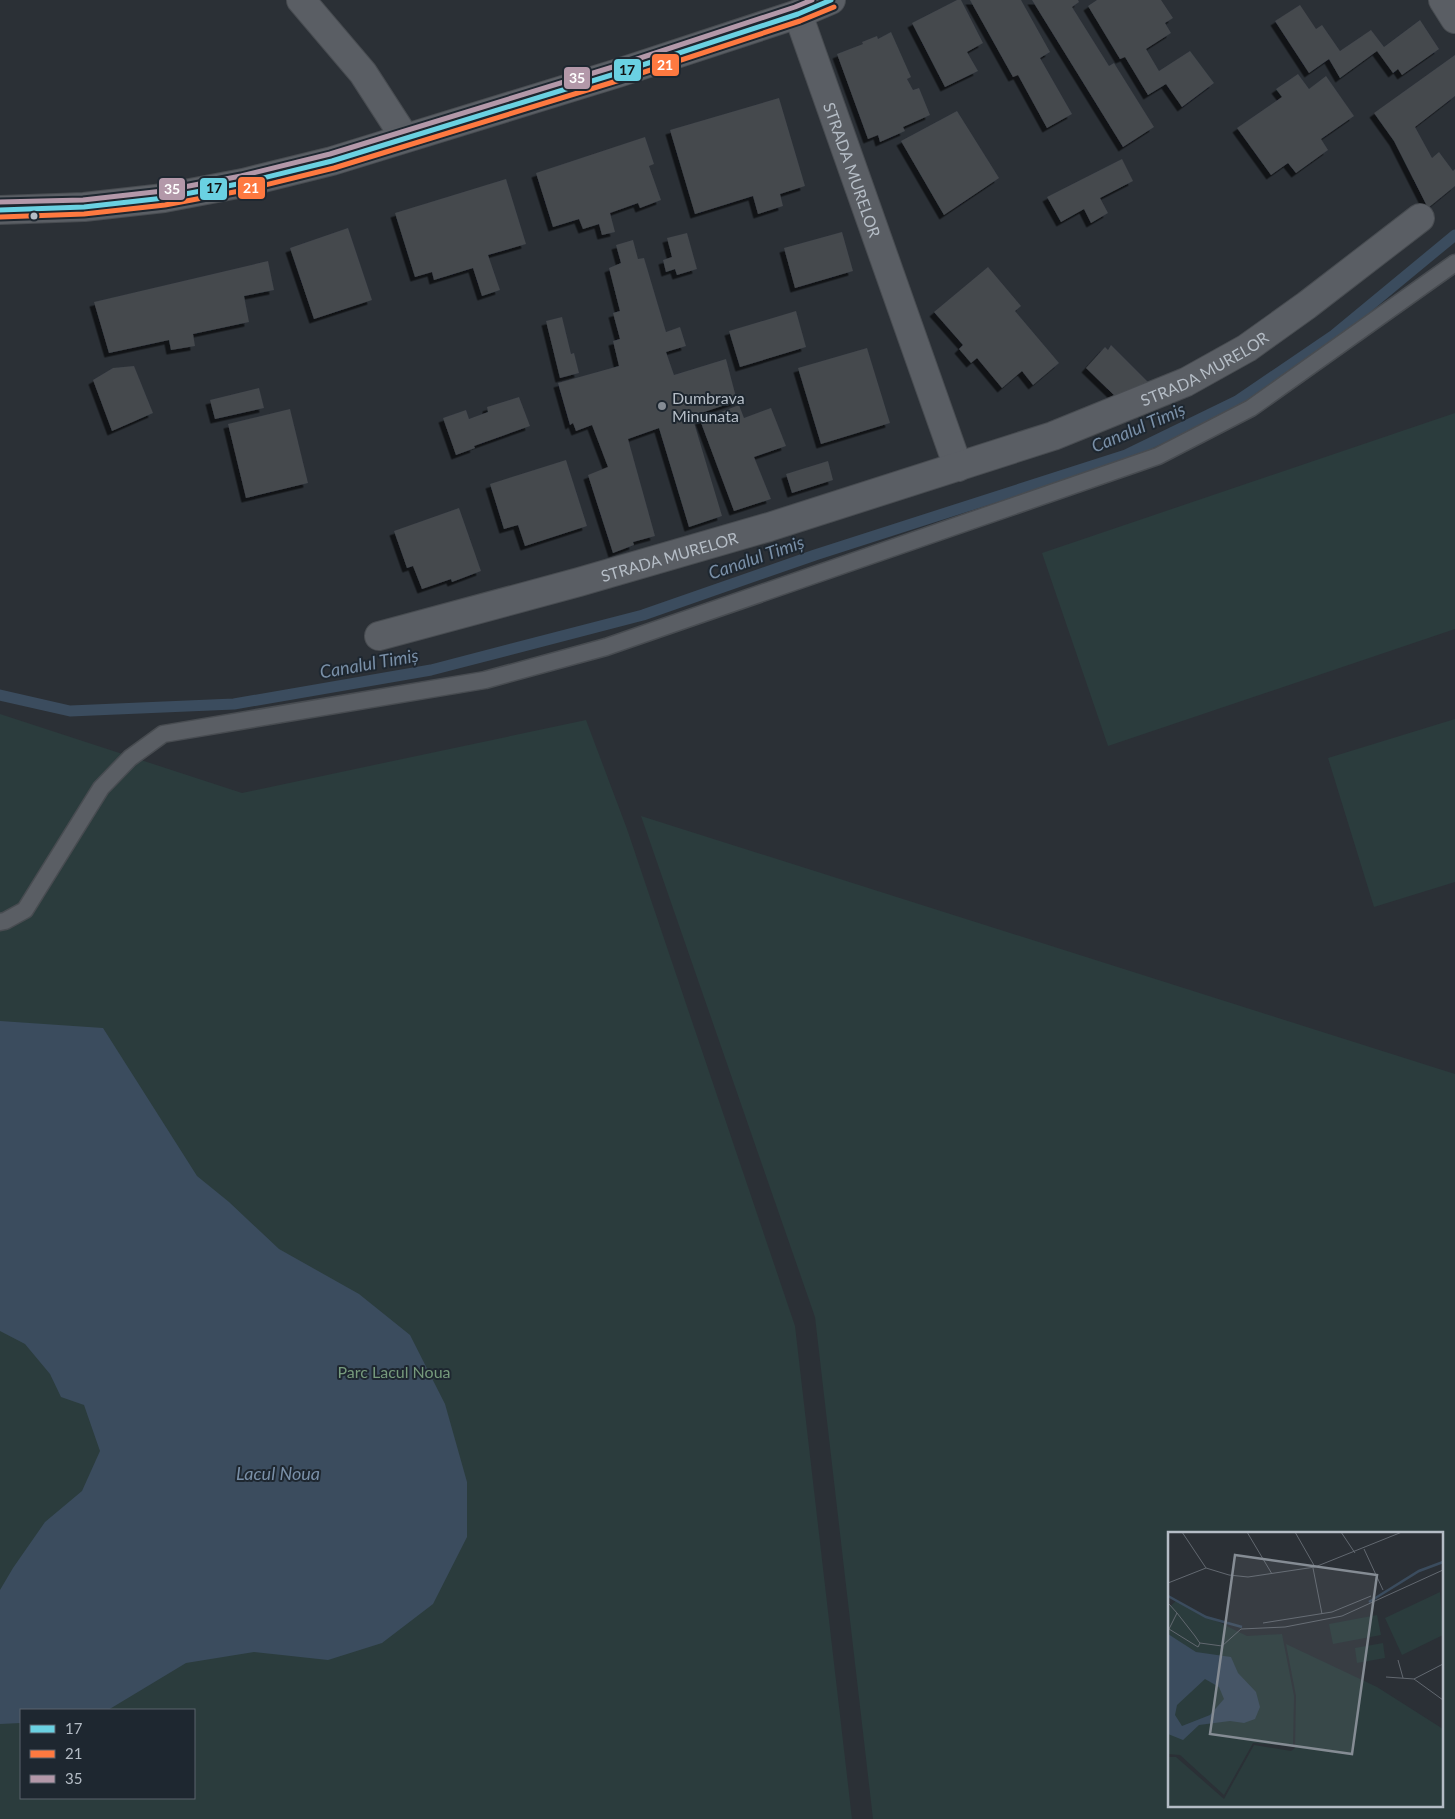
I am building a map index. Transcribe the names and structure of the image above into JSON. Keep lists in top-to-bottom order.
{
  "streets": {
    "street": ["STRADA MURELOR"]
  },
  "water": ["Canalul Timiș", "Lacul Noua"],
  "parks": ["Parc Lacul Noua"],
  "places": ["Dumbrava Minunata"],
  "lines": ["transit line 17", "transit line 35", "transit line 21"],
  "legend": ["17", "21", "35"]
}
